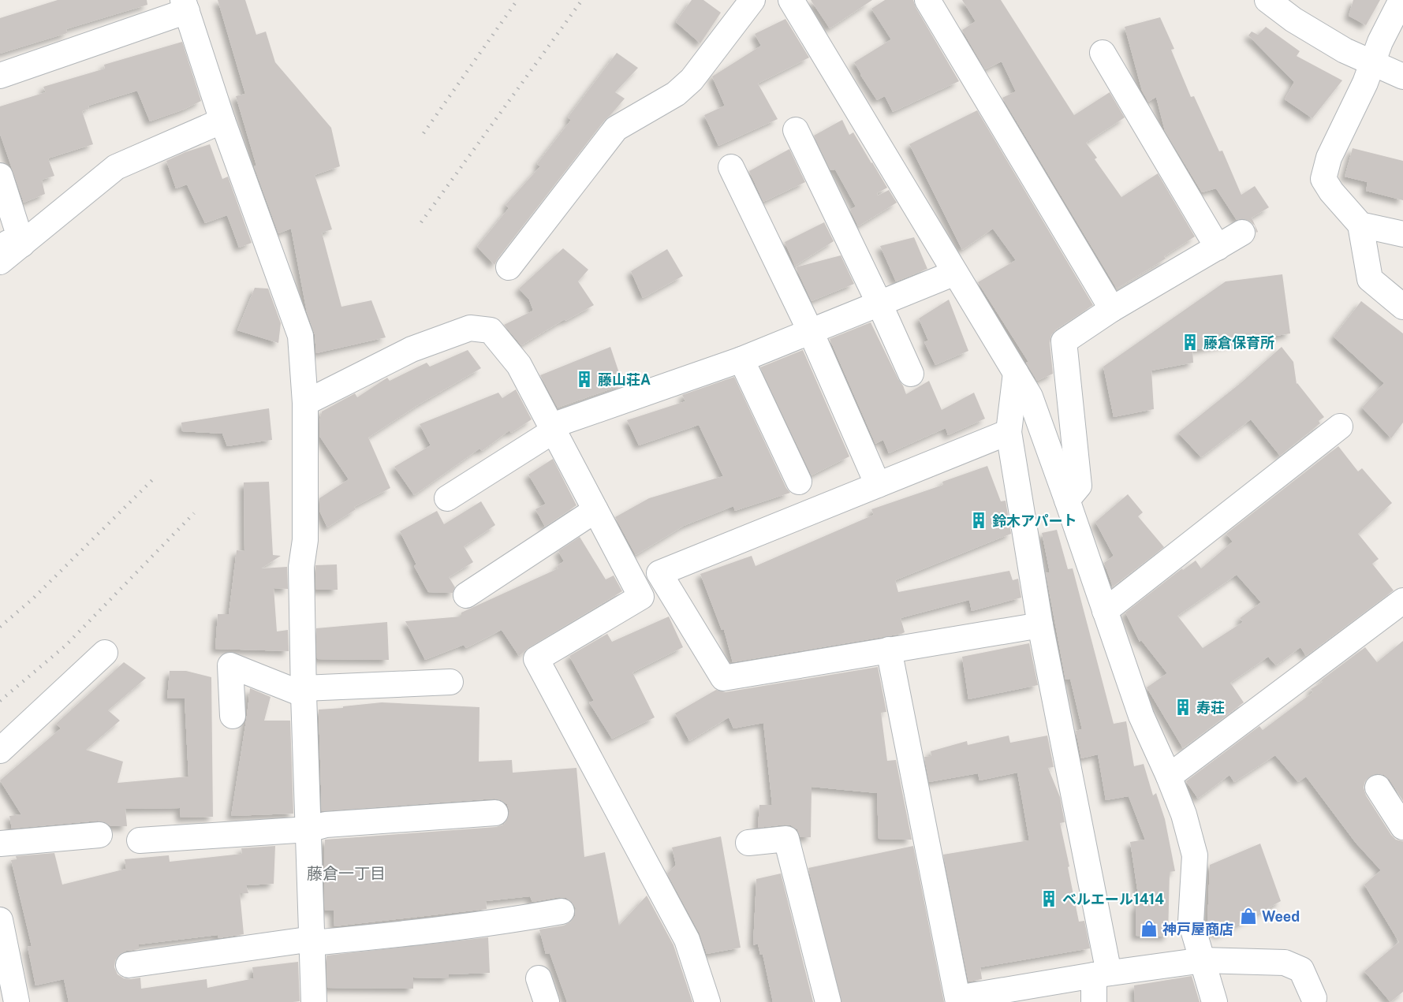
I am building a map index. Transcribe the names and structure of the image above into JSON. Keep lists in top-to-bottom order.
{
  "districts": ["藤倉一丁目"],
  "places": {
    "building": [
      "藤倉保育所",
      "藤山荘A",
      "鈴木アパート",
      "寿荘",
      "ベルエール1414"
    ],
    "shop": ["Weed", "神戸屋商店"]
  }
}
